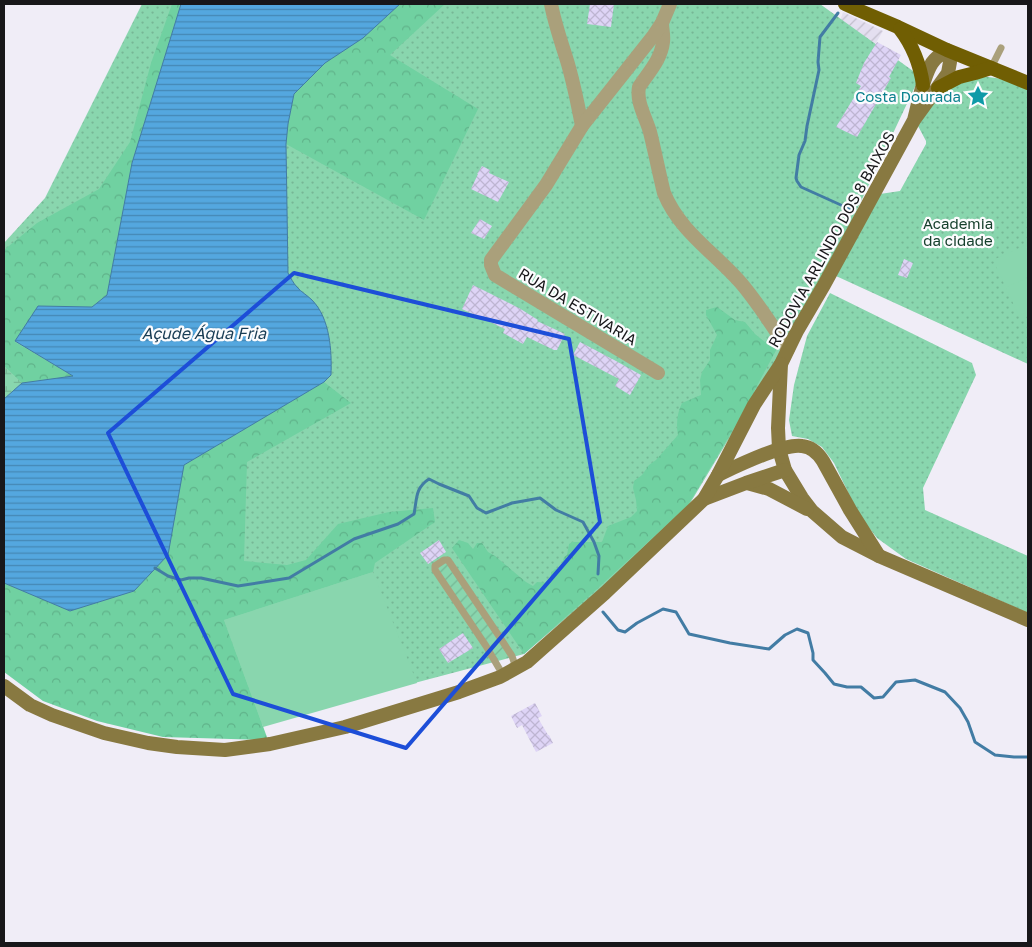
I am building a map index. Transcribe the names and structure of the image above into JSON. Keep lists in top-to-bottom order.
{
  "streets": {
    "main road": ["RODOVIA ARLINDO DOS 8 BAIXOS"],
    "street": ["RUA DA ESTIVARIA"]
  },
  "water": ["Açude Água Fria"],
  "parks": ["Academia da cidade"],
  "places": {
    "place": ["Costa Dourada"]
  }
}
